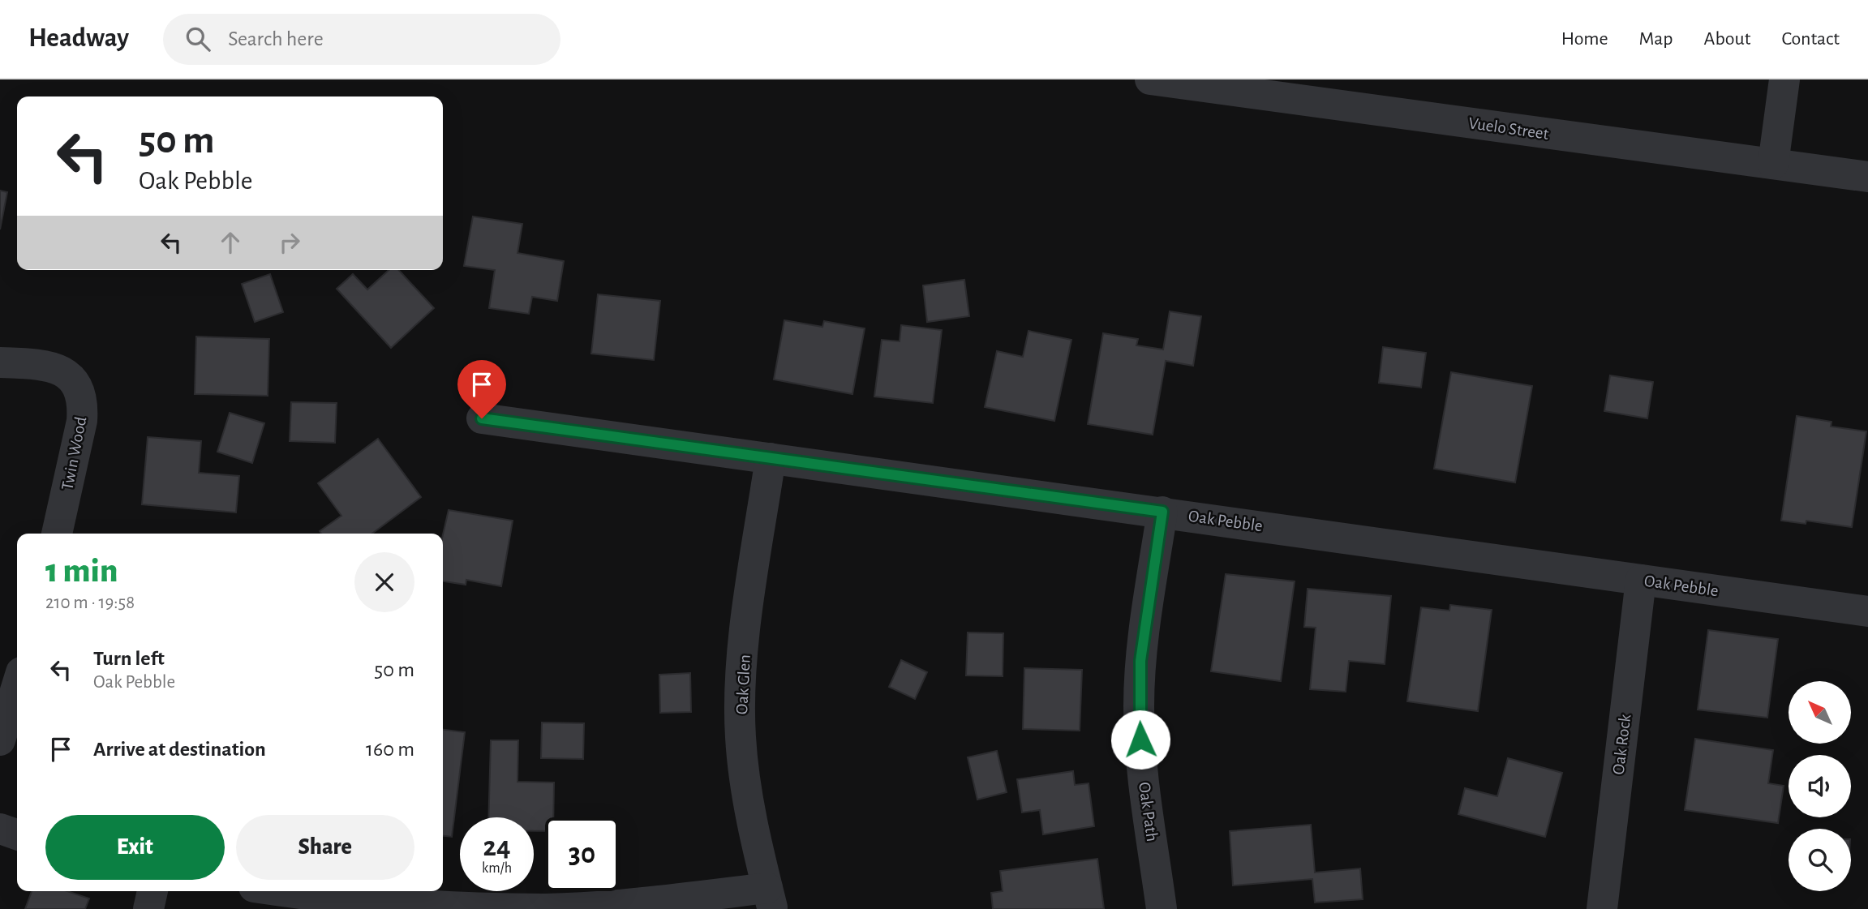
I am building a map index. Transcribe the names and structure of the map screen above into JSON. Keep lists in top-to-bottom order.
{
  "streets": {
    "street": [
      "Vuelo Street",
      "Twin Wood",
      "Oak Pebble",
      "Oak Glen",
      "Oak Rock",
      "Oak Path"
    ]
  },
  "crossings": [
    ["Oak Pebble", "Oak Glen"],
    ["Oak Pebble", "Oak Rock"],
    ["Oak Pebble", "Oak Path"]
  ],
  "north": "top left",
  "page": {
    "header": "Headway",
    "search": "Search here",
    "nav": [
      "Home",
      "Map",
      "About",
      "Contact"
    ],
    "turn": ["50 m", "Oak Pebble"],
    "heading": ["1 min", "210 m · 19:58"],
    "list": [
      {
        "name": "Turn left",
        "note": "Oak Pebble",
        "value": "50 m"
      },
      {
        "name": "Arrive at destination",
        "value": "160 m"
      }
    ],
    "buttons": ["Exit", "Share"],
    "speed": "24 km/h",
    "limit": "30"
  }
}
